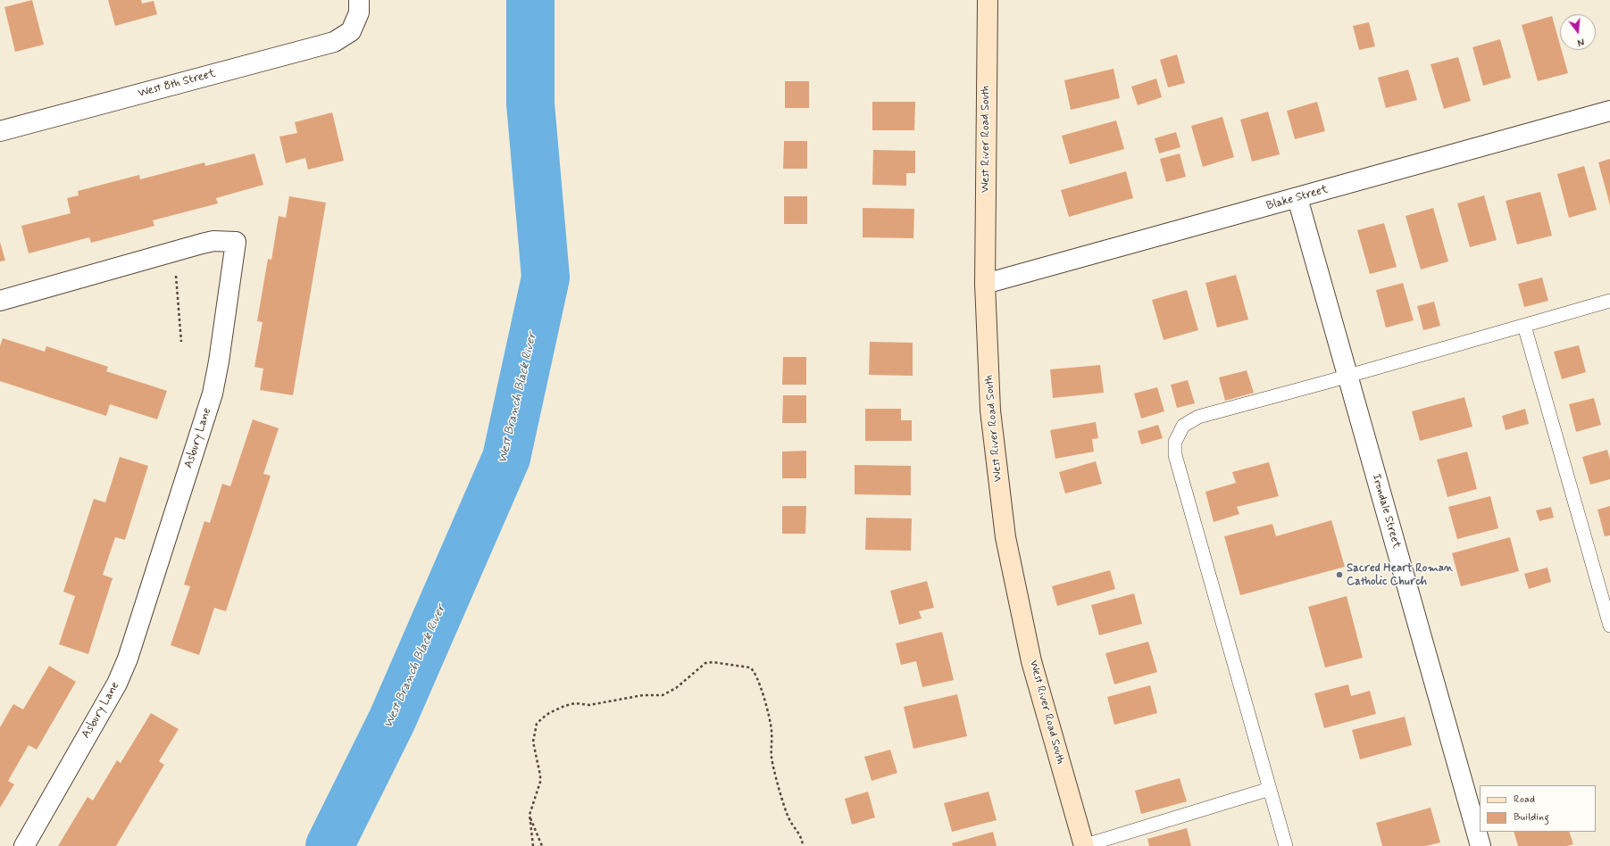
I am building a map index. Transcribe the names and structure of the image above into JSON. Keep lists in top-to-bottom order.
{
  "streets": {
    "main road": ["West River Road South"],
    "street": [
      "West 8th Street",
      "Blake Street",
      "Asbury Lane",
      "Irondale Street"
    ]
  },
  "crossings": [
    ["West River Road South", "Blake Street"],
    ["Blake Street", "Irondale Street"]
  ],
  "water": ["West Branch Black River"],
  "places": ["Sacred Heart Roman Catholic Church"],
  "legend": ["Road", "Building"],
  "north": "bottom"
}
